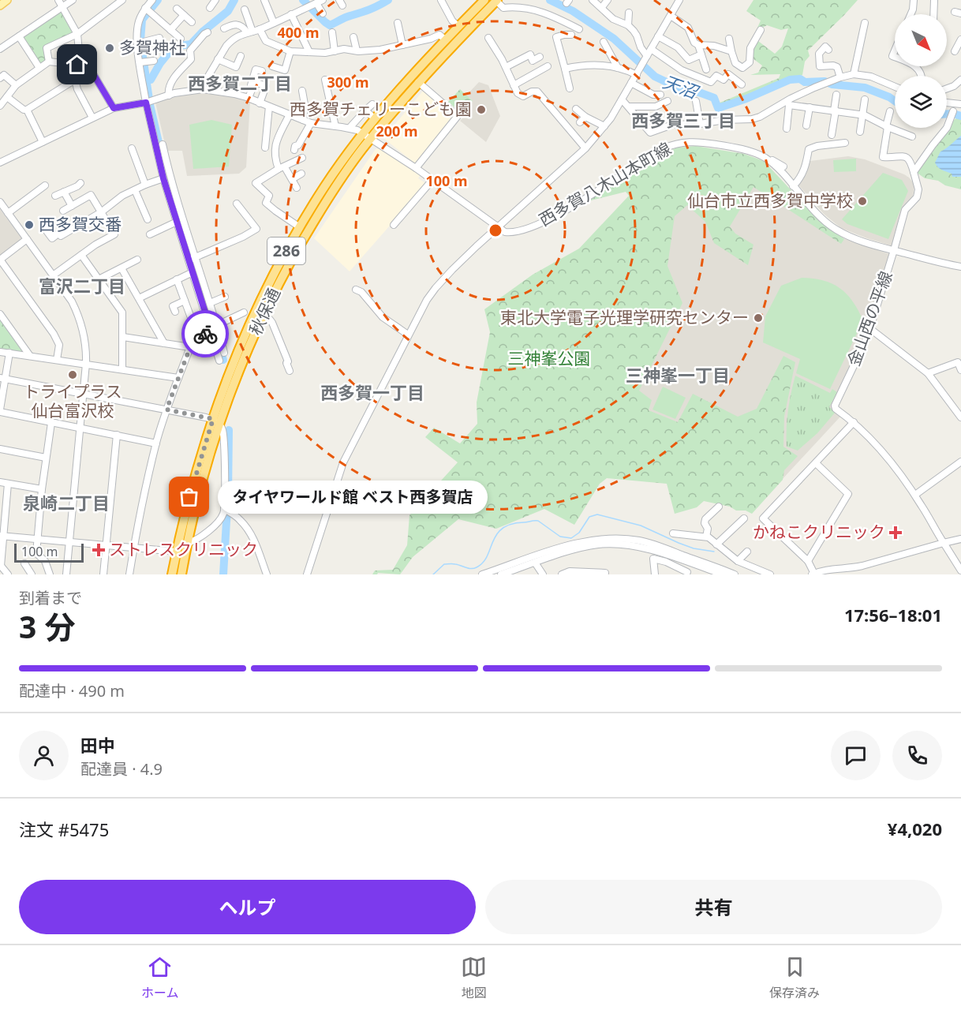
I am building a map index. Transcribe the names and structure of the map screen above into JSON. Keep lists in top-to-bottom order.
{
  "streets": {
    "highway": ["286", "秋保通"],
    "street": ["西多賀八木山本町線", "金山西の平線"]
  },
  "crossings": [
    ["西多賀八木山本町線", "金山西の平線"]
  ],
  "districts": [
    "西多賀二丁目",
    "西多賀三丁目",
    "富沢二丁目",
    "三神峯一丁目",
    "西多賀一丁目",
    "泉崎二丁目"
  ],
  "water": ["天沼"],
  "parks": ["三神峯公園"],
  "places": {
    "other": [
      "多賀神社",
      "西多賀チェリーこども園",
      "仙台市立西多賀中学校",
      "西多賀交番",
      "東北大学電子光理学研究センター",
      "トライプラス 仙台富沢校",
      "タイヤワールド館 ベスト西多賀店"
    ],
    "health": ["かねこクリニック", "ストレスクリニック"]
  },
  "scale_bar": "100 m",
  "north": "bottom right",
  "page": {
    "bubble": "タイヤワールド館 ベスト西多賀店",
    "scale": "100 m",
    "heading": ["3 分", "到着まで", "17:56–18:01"],
    "panel": [
      "田中",
      "配達員 · 4.9",
      "注文 #5475",
      "¥4,020"
    ],
    "bar": "配達中 · 490 m",
    "buttons": ["ヘルプ", "共有"],
    "tabs": ["ホーム", "地図", "保存済み"]
  },
  "rings": [
    "400 m",
    "300 m",
    "200 m",
    "100 m"
  ]
}
